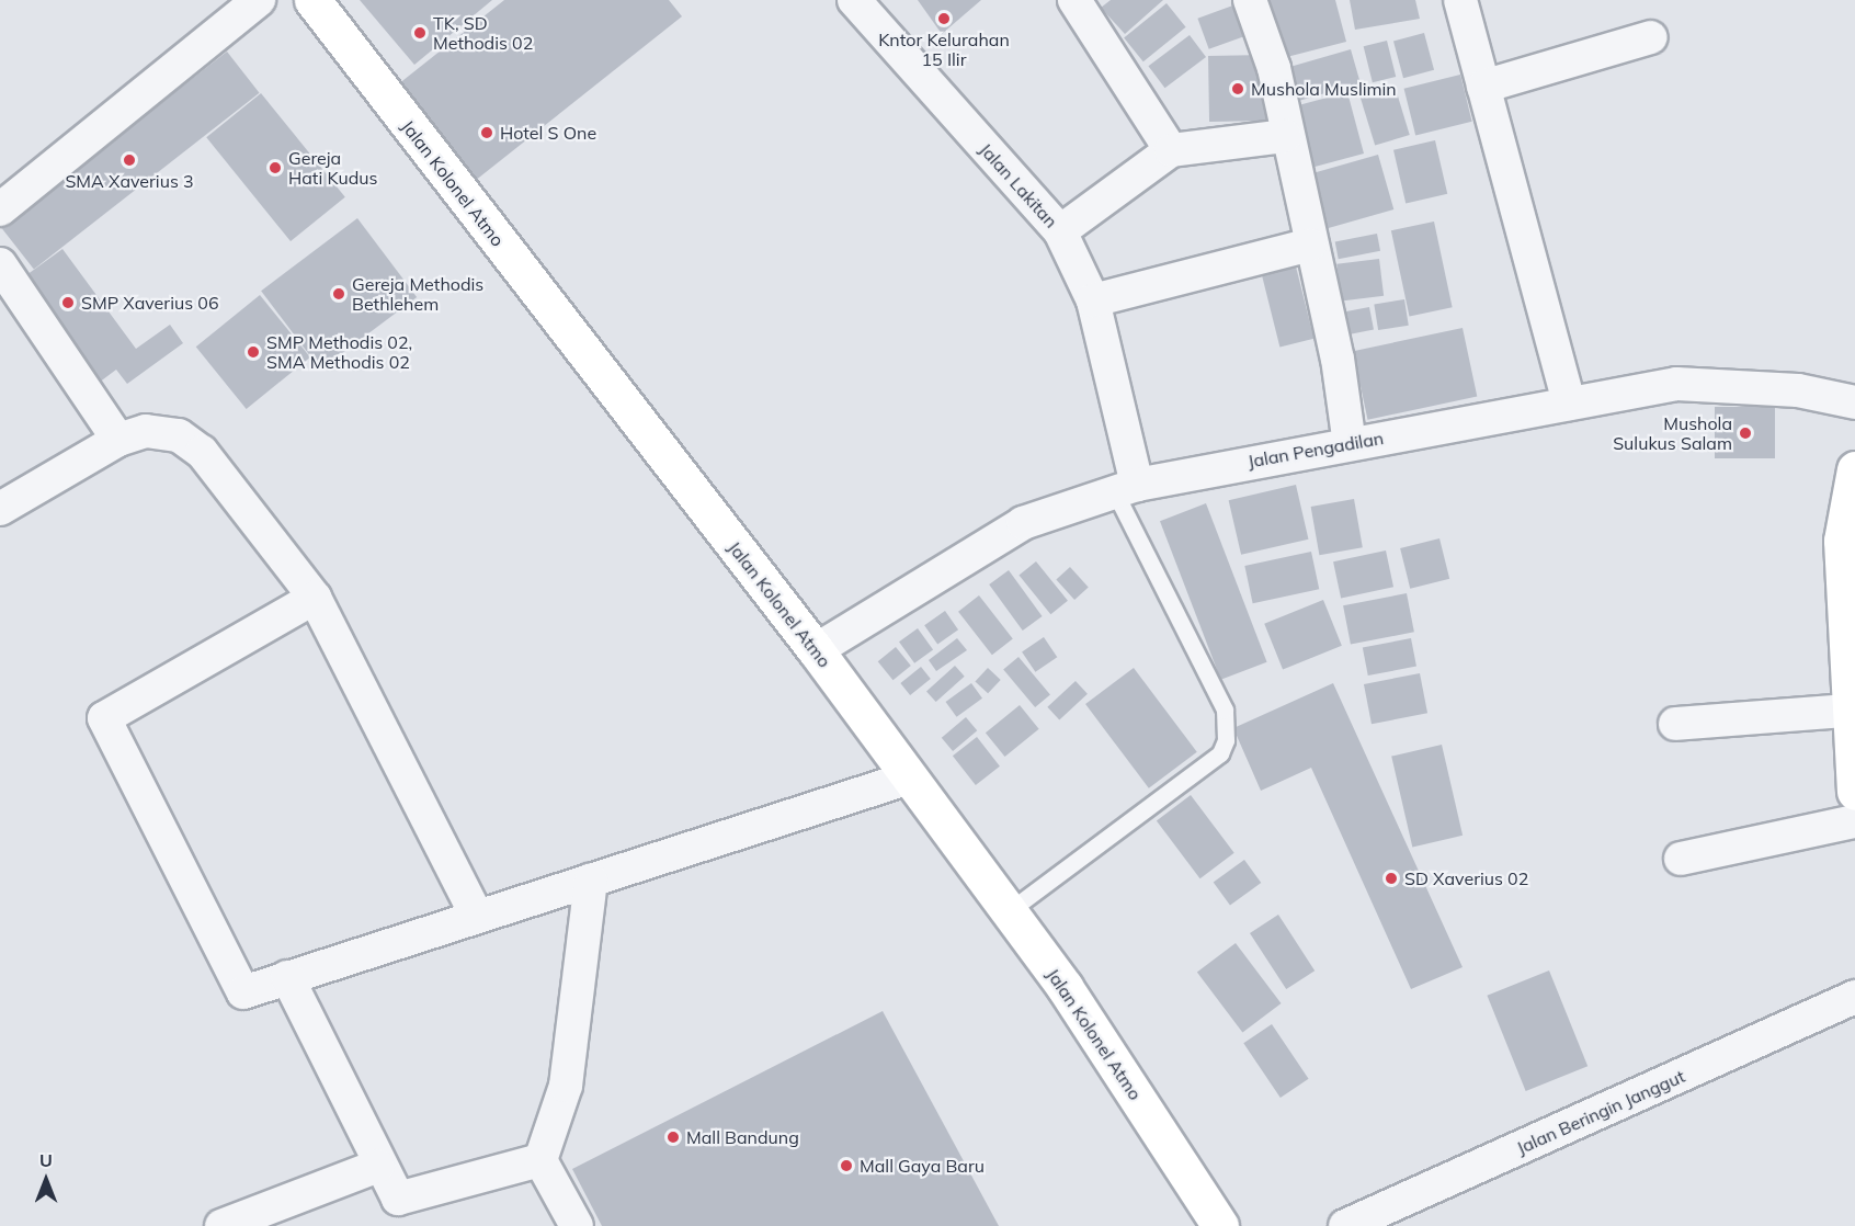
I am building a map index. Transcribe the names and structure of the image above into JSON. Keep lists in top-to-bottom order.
{
  "streets": {
    "main road": ["Jalan Kolonel Atmo"],
    "street": ["Jalan Lakitan", "Jalan Pengadilan", "Jalan Beringin Janggut"]
  },
  "crossings": [
    ["Jalan Kolonel Atmo", "Jalan Pengadilan"],
    ["Jalan Lakitan", "Jalan Pengadilan"]
  ],
  "places": [
    "Kntor Kelurahan 15 Ilir",
    "TK, SD Methodis 02",
    "Mushola Muslimin",
    "Hotel S One",
    "SMA Xaverius 3",
    "Gereja Hati Kudus",
    "Gereja Methodis Bethlehem",
    "SMP Xaverius 06",
    "SMP Methodis 02, SMA Methodis 02",
    "Mushola Sulukus Salam",
    "SD Xaverius 02",
    "Mall Bandung",
    "Mall Gaya Baru"
  ],
  "north": "top"
}
